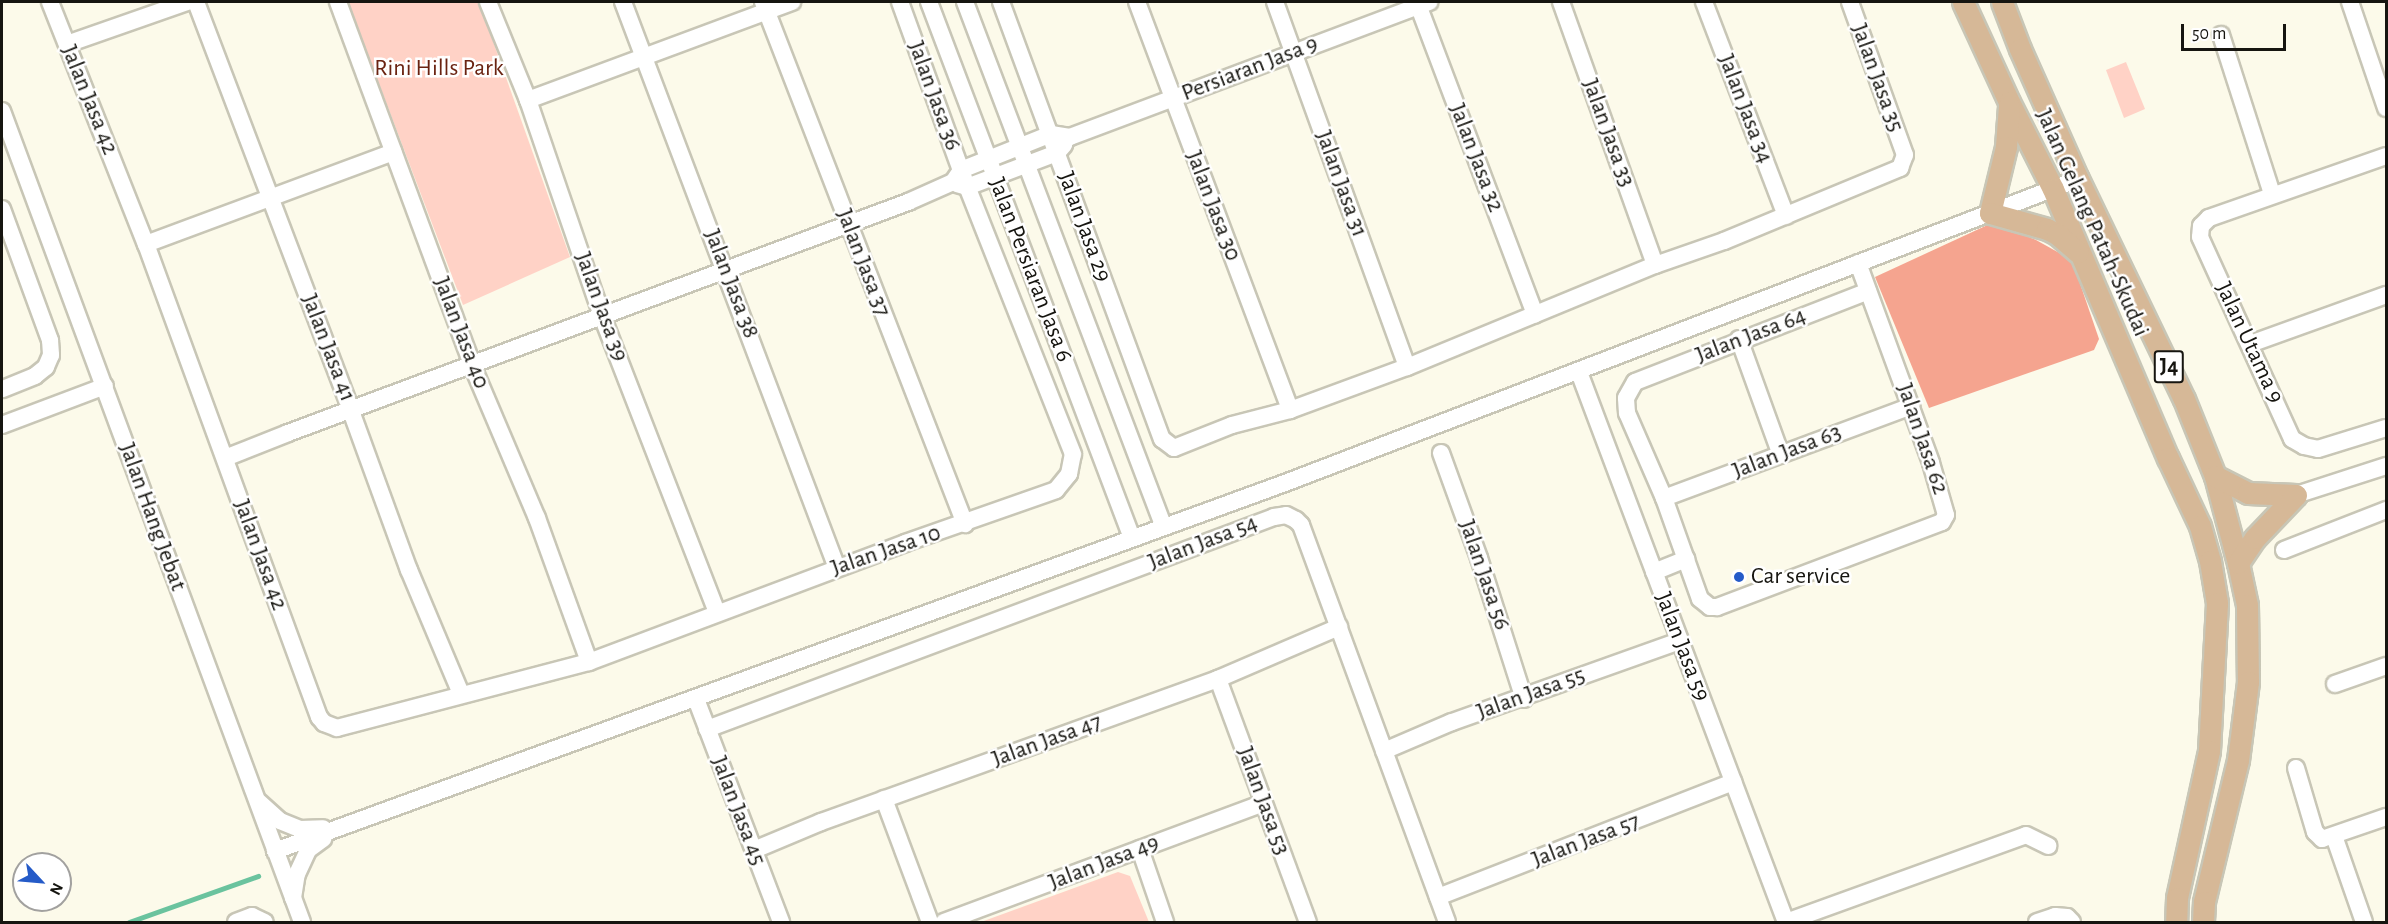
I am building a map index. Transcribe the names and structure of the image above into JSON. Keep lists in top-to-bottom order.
{
  "streets": {
    "main road": ["Jalan Gelang Patah-Skudai", "J4"],
    "street": [
      "Persiaran Jasa 9",
      "Jalan Jasa 35",
      "Jalan Jasa 36",
      "Jalan Jasa 42",
      "Jalan Jasa 34",
      "Jalan Jasa 33",
      "Jalan Jasa 32",
      "Jalan Jasa 31",
      "Jalan Jasa 30",
      "Jalan Jasa 29",
      "Jalan Jasa 37",
      "Jalan Persiaran Jasa 6",
      "Jalan Jasa 38",
      "Jalan Jasa 39",
      "Jalan Jasa 40",
      "Jalan Jasa 64",
      "Jalan Utama 9",
      "Jalan Jasa 41",
      "Jalan Jasa 62",
      "Jalan Jasa 63",
      "Jalan Hang Jebat",
      "Jalan Jasa 54",
      "Jalan Jasa 10",
      "Jalan Jasa 56",
      "Jalan Jasa 59",
      "Jalan Jasa 55",
      "Jalan Jasa 47",
      "Jalan Jasa 53",
      "Jalan Jasa 45",
      "Jalan Jasa 57",
      "Jalan Jasa 49"
    ]
  },
  "crossings": [
    ["Persiaran Jasa 9", "Jalan Jasa 32"],
    ["Persiaran Jasa 9", "Jalan Jasa 31"],
    ["Persiaran Jasa 9", "Jalan Jasa 30"],
    ["Persiaran Jasa 9", "Jalan Jasa 29"],
    ["Jalan Jasa 35", "Jalan Jasa 34"],
    ["Jalan Jasa 36", "Jalan Jasa 10"],
    ["Jalan Jasa 42", "Jalan Jasa 39"],
    ["Jalan Jasa 42", "Jalan Jasa 40"],
    ["Jalan Jasa 42", "Jalan Jasa 41"],
    ["Jalan Jasa 42", "Jalan Jasa 10"],
    ["Jalan Jasa 30", "Jalan Jasa 29"],
    ["Jalan Jasa 37", "Jalan Jasa 10"],
    ["Jalan Jasa 38", "Jalan Jasa 10"],
    ["Jalan Jasa 39", "Jalan Jasa 10"],
    ["Jalan Jasa 64", "Jalan Jasa 62"],
    ["Jalan Jasa 62", "Jalan Jasa 63"],
    ["Jalan Jasa 54", "Jalan Jasa 55"],
    ["Jalan Jasa 54", "Jalan Jasa 47"],
    ["Jalan Jasa 54", "Jalan Jasa 45"],
    ["Jalan Jasa 54", "Jalan Jasa 57"],
    ["Jalan Jasa 56", "Jalan Jasa 55"],
    ["Jalan Jasa 59", "Jalan Jasa 55"],
    ["Jalan Jasa 59", "Jalan Jasa 57"],
    ["Jalan Jasa 47", "Jalan Jasa 53"],
    ["Jalan Jasa 47", "Jalan Jasa 45"],
    ["Jalan Jasa 53", "Jalan Jasa 49"]
  ],
  "parks": ["Rini Hills Park"],
  "places": ["Car service"],
  "scale_bar": "50 m",
  "north": "bottom right"
}
